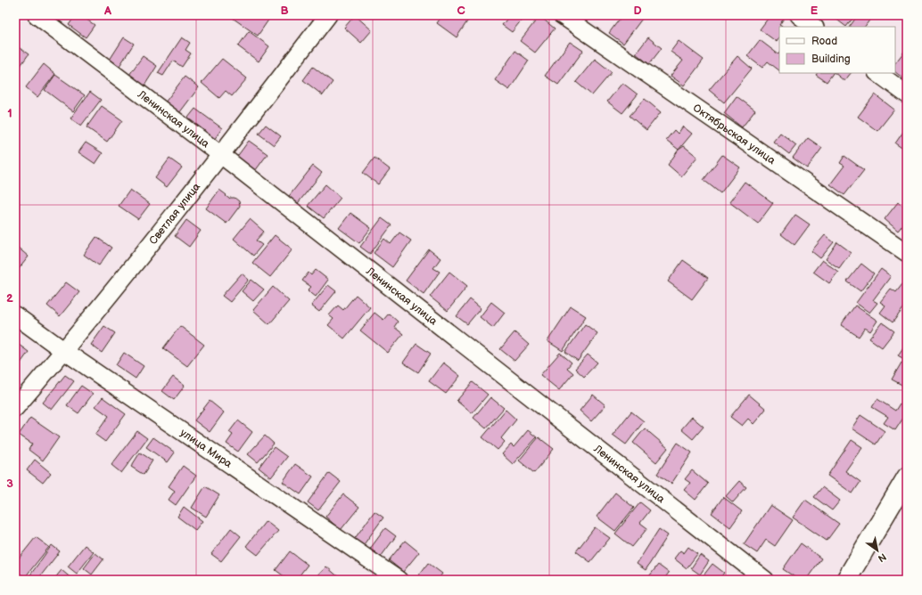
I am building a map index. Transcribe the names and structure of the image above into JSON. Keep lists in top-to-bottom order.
{
  "streets": {
    "street": [
      "Ленинская улица",
      "Октябрьская улица",
      "Светлая улица",
      "улица Мира"
    ]
  },
  "crossings": [
    ["Ленинская улица", "Светлая улица"],
    ["Светлая улица", "улица Мира"]
  ],
  "legend": ["Road", "Building"],
  "north": "bottom right",
  "grid": {
    "columns": [
      "A",
      "B",
      "C",
      "D",
      "E"
    ],
    "rows": ["1", "2", "3"]
  }
}
